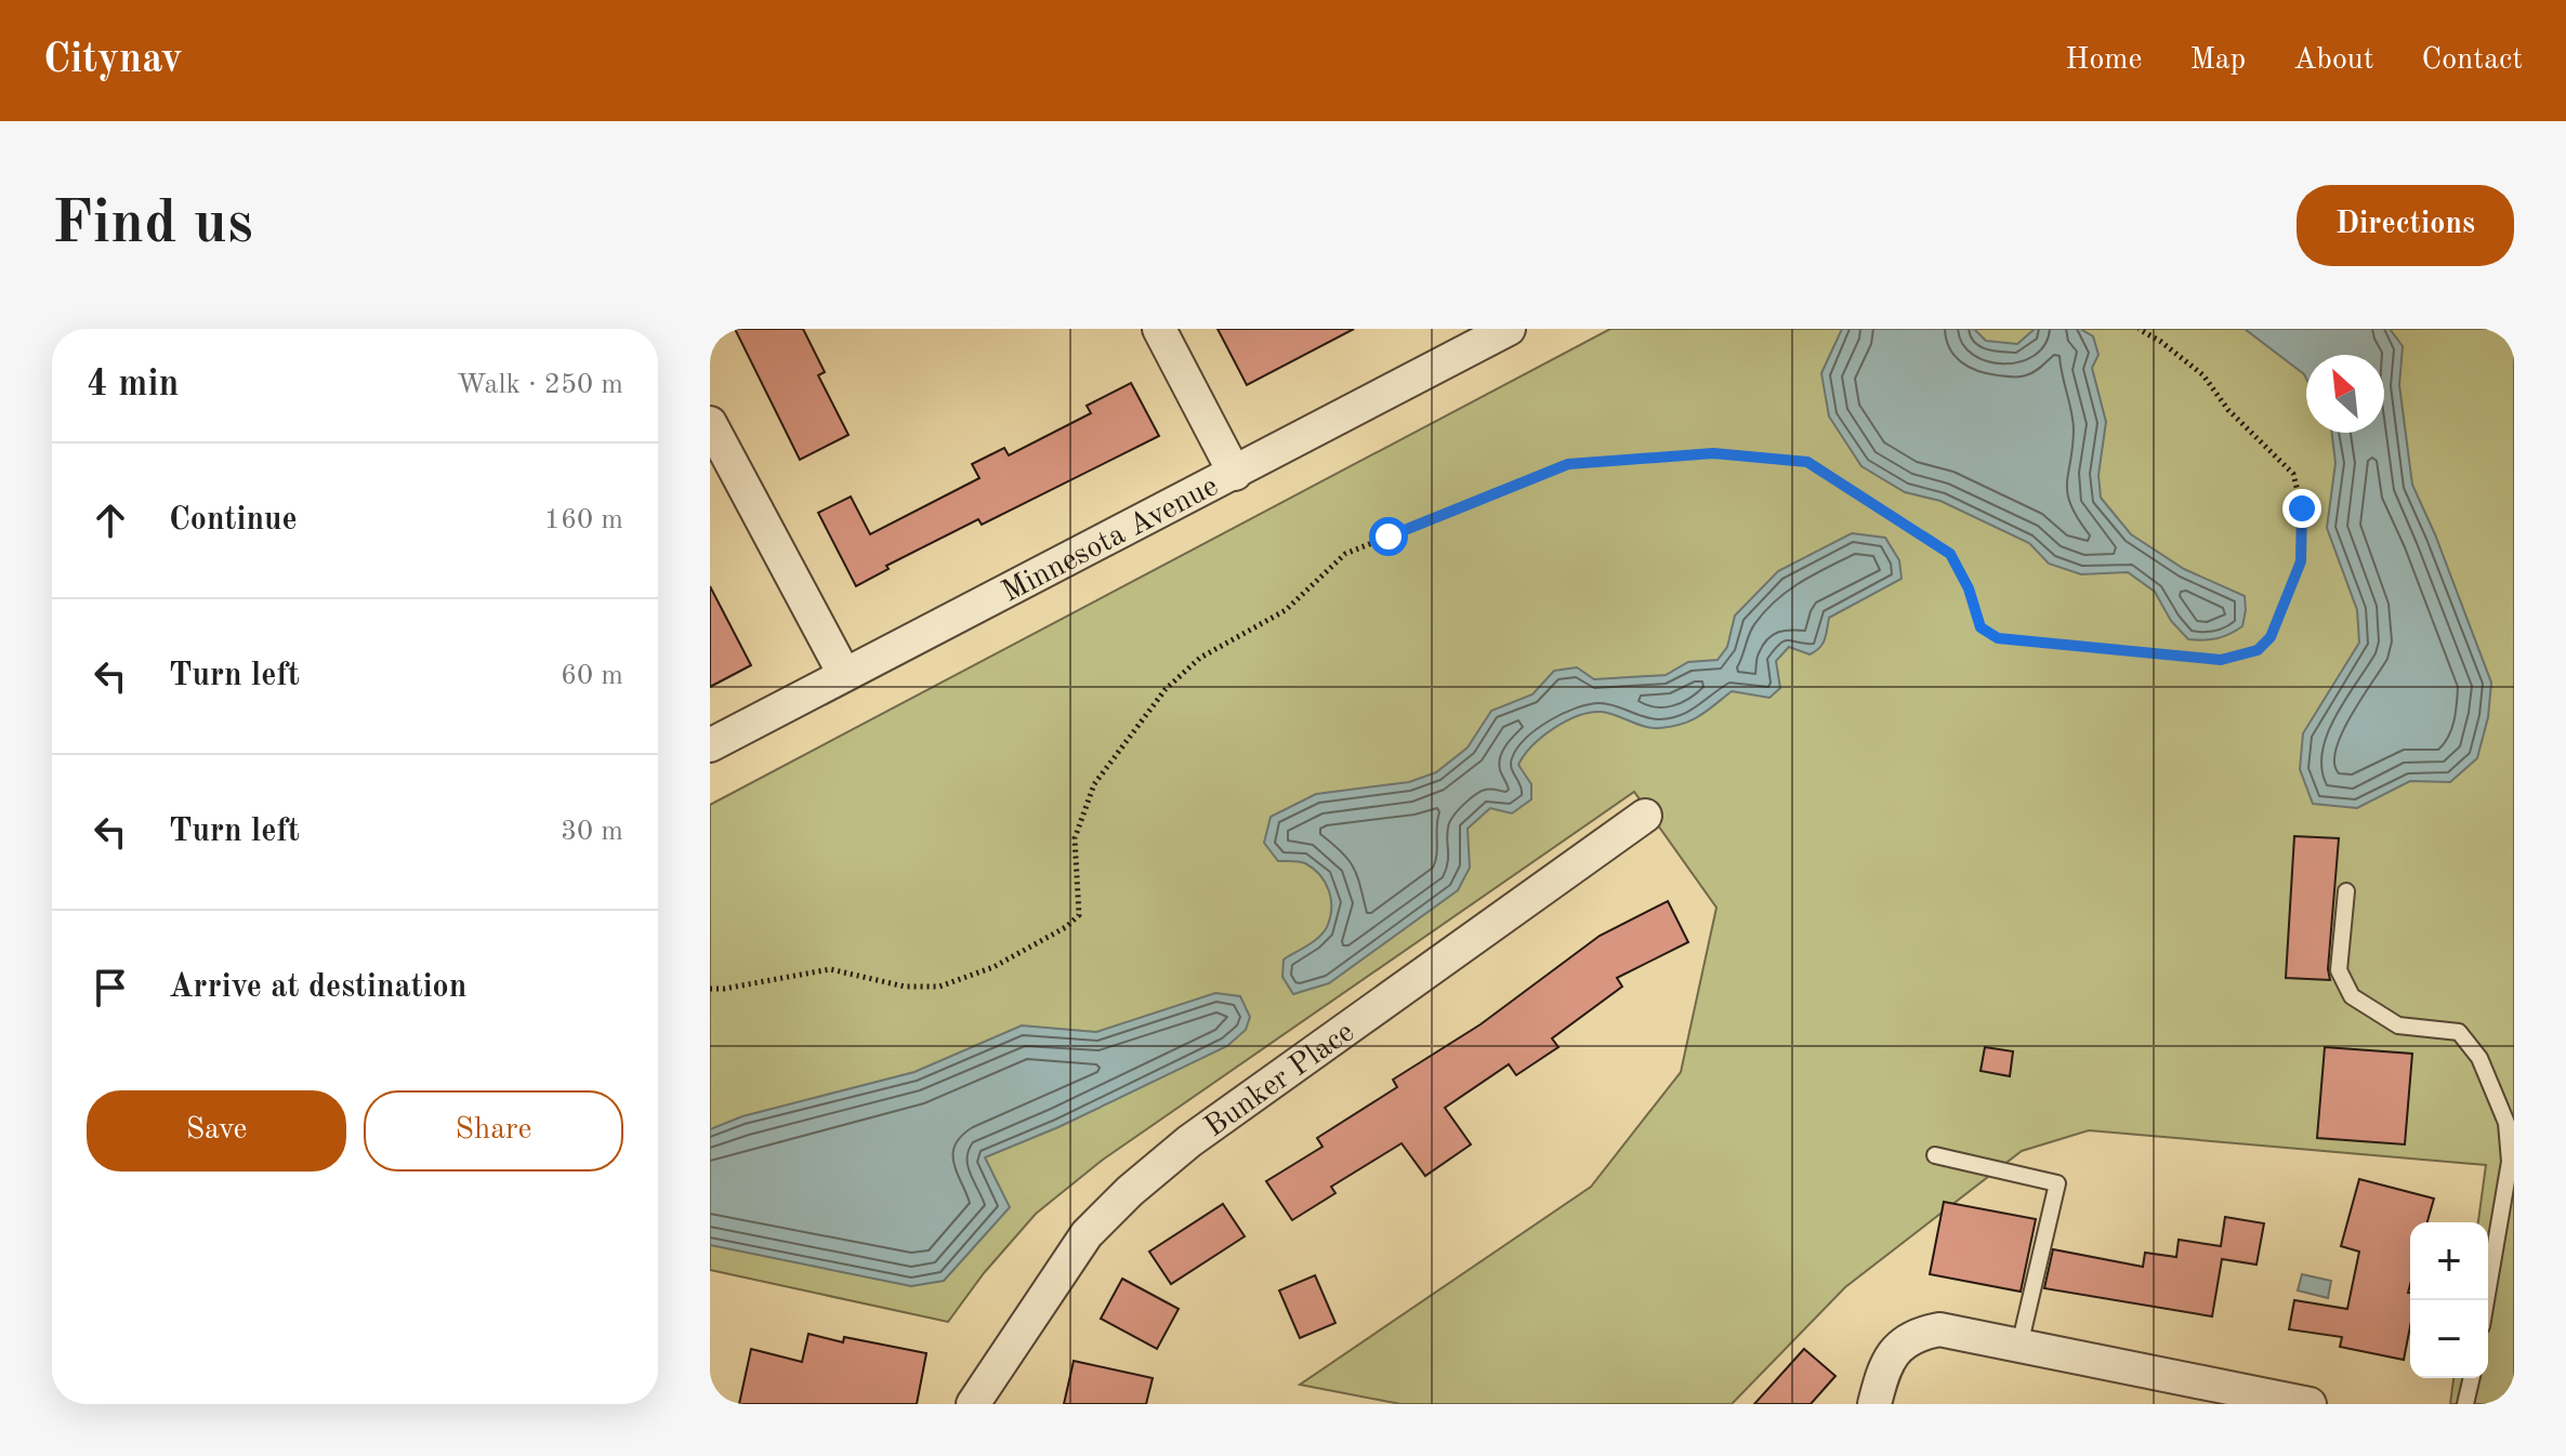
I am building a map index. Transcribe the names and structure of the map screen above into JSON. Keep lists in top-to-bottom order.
{
  "streets": {
    "street": ["Minnesota Avenue", "Bunker Place"]
  },
  "north": "top left",
  "page": {
    "header": "Citynav",
    "nav": [
      "Home",
      "Map",
      "About",
      "Contact"
    ],
    "buttons": [
      "Directions",
      ["Save", "Share"]
    ],
    "title": "Find us",
    "heading": ["4 min", "Walk · 250 m"],
    "list": [
      ["Continue", "160 m"],
      ["Turn left", "60 m"],
      ["Turn left", "30 m"],
      "Arrive at destination"
    ],
    "map_buttons": ["+", "−"]
  }
}
